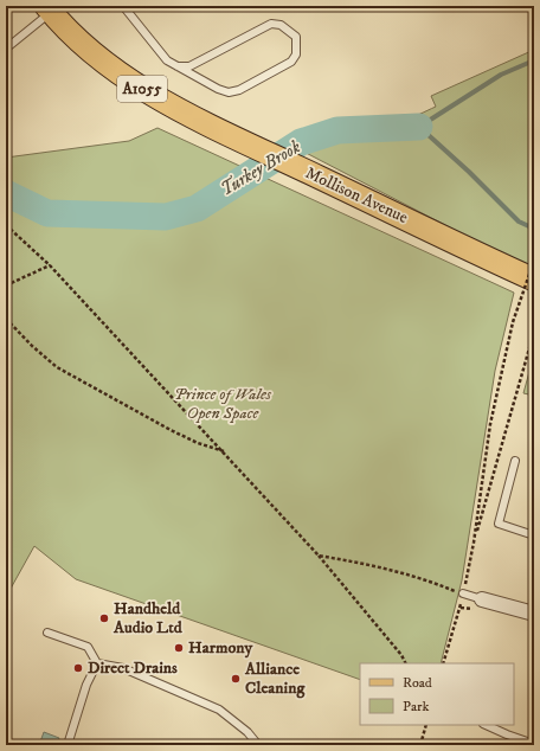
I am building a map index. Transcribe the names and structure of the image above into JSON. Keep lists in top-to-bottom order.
{
  "streets": {
    "main road": ["A1055", "Mollison Avenue"]
  },
  "water": ["Turkey Brook"],
  "parks": ["Prince of Wales Open Space"],
  "places": [
    "Handheld Audio Ltd",
    "Harmony",
    "Direct Drains",
    "Alliance Cleaning"
  ],
  "legend": ["Road", "Park"]
}
